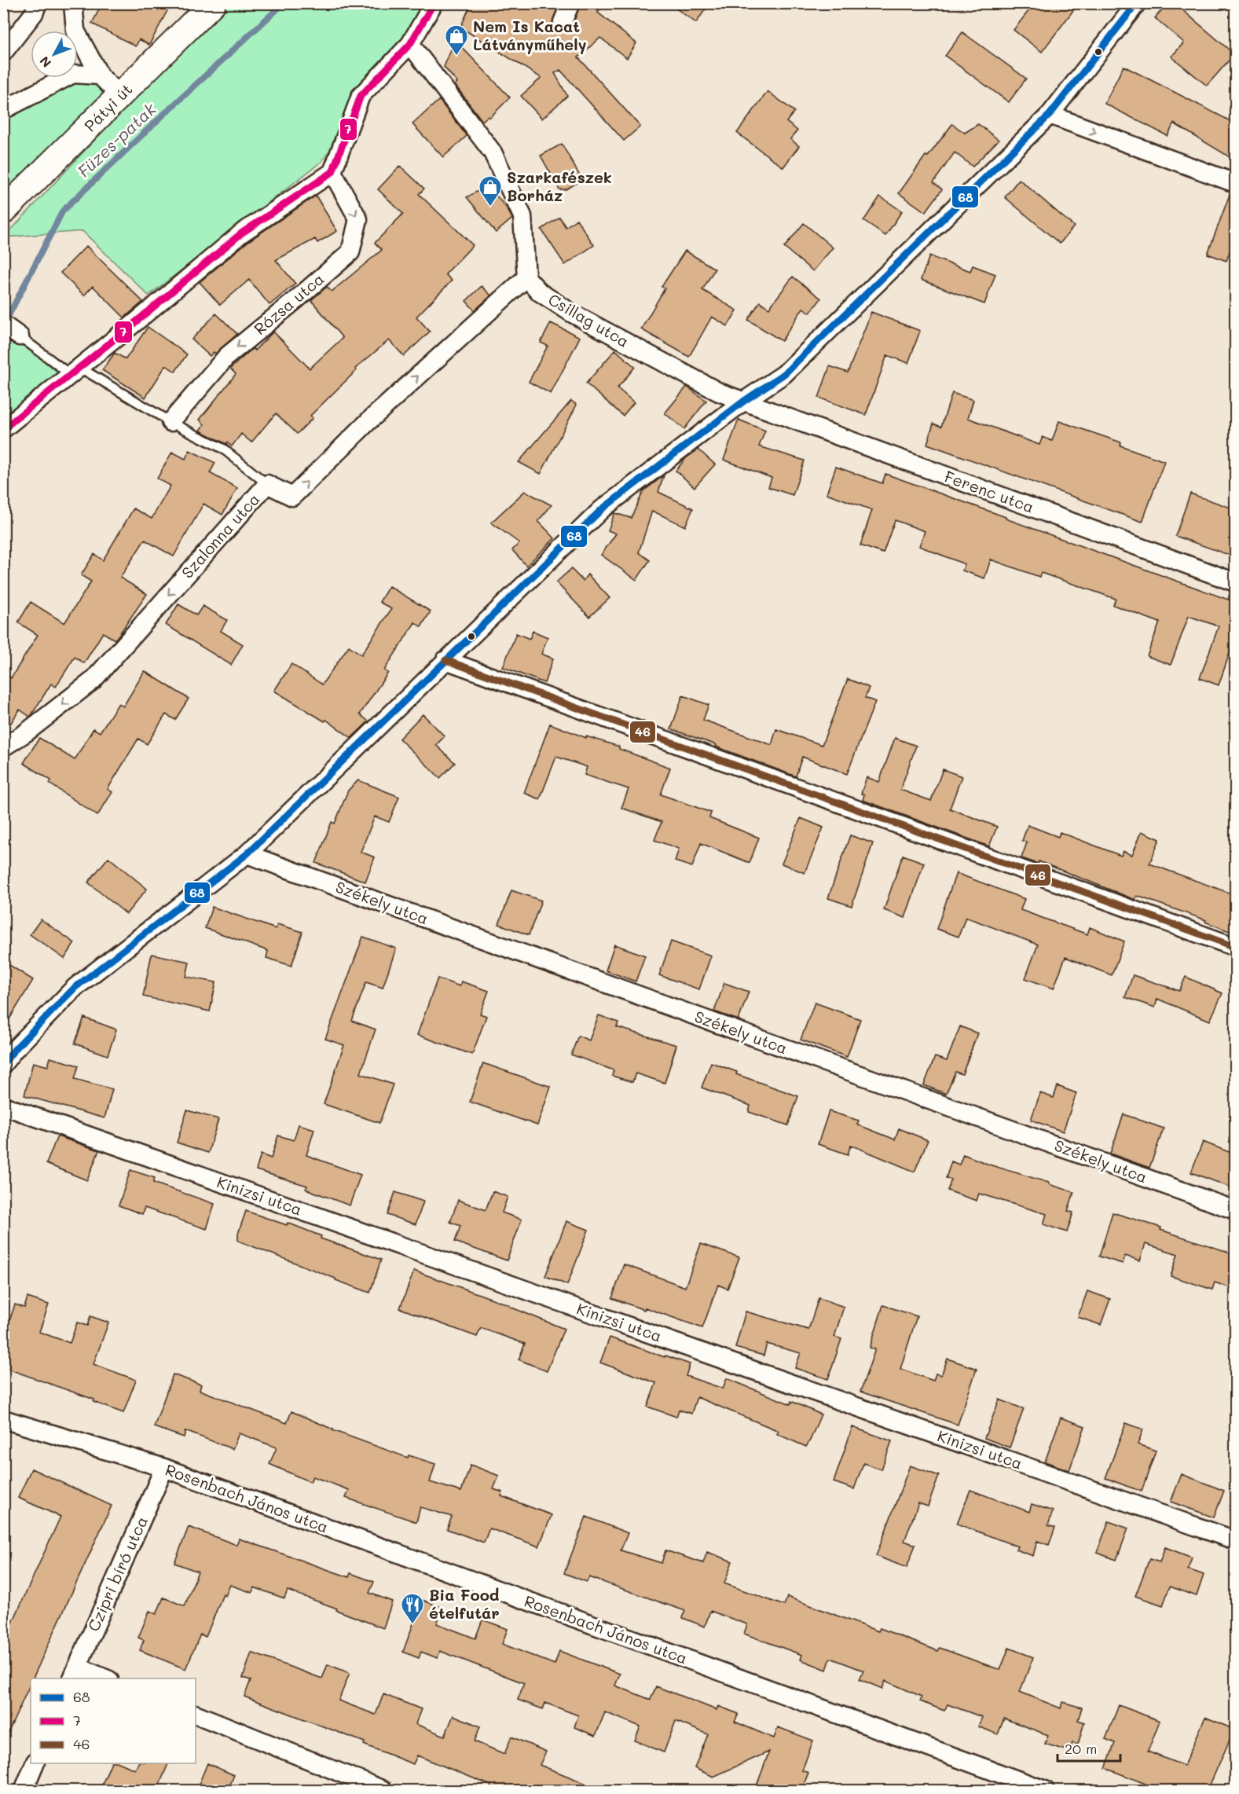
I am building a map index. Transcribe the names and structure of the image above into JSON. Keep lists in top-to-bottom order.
{
  "streets": {
    "street": [
      "Pátyi út",
      "Rózsa utca",
      "Csillag utca",
      "Ferenc utca",
      "Szalonna utca",
      "Székely utca",
      "Kinizsi utca",
      "Rosenbach János utca",
      "Czipri bíró utca"
    ]
  },
  "crossings": [
    ["Csillag utca", "Ferenc utca"],
    ["Csillag utca", "Szalonna utca"],
    ["Rosenbach János utca", "Czipri bíró utca"]
  ],
  "water": ["Füzes-patak"],
  "places": {
    "shop": ["Nem Is Kacat Látványműhely", "Szarkafészek Borház"],
    "restaurant": ["Bia Food ételfutár"]
  },
  "lines": ["transit line 68", "transit line 7", "transit line 46"],
  "legend": ["68", "7", "46"],
  "scale_bar": "20 m",
  "north": "bottom left"
}
